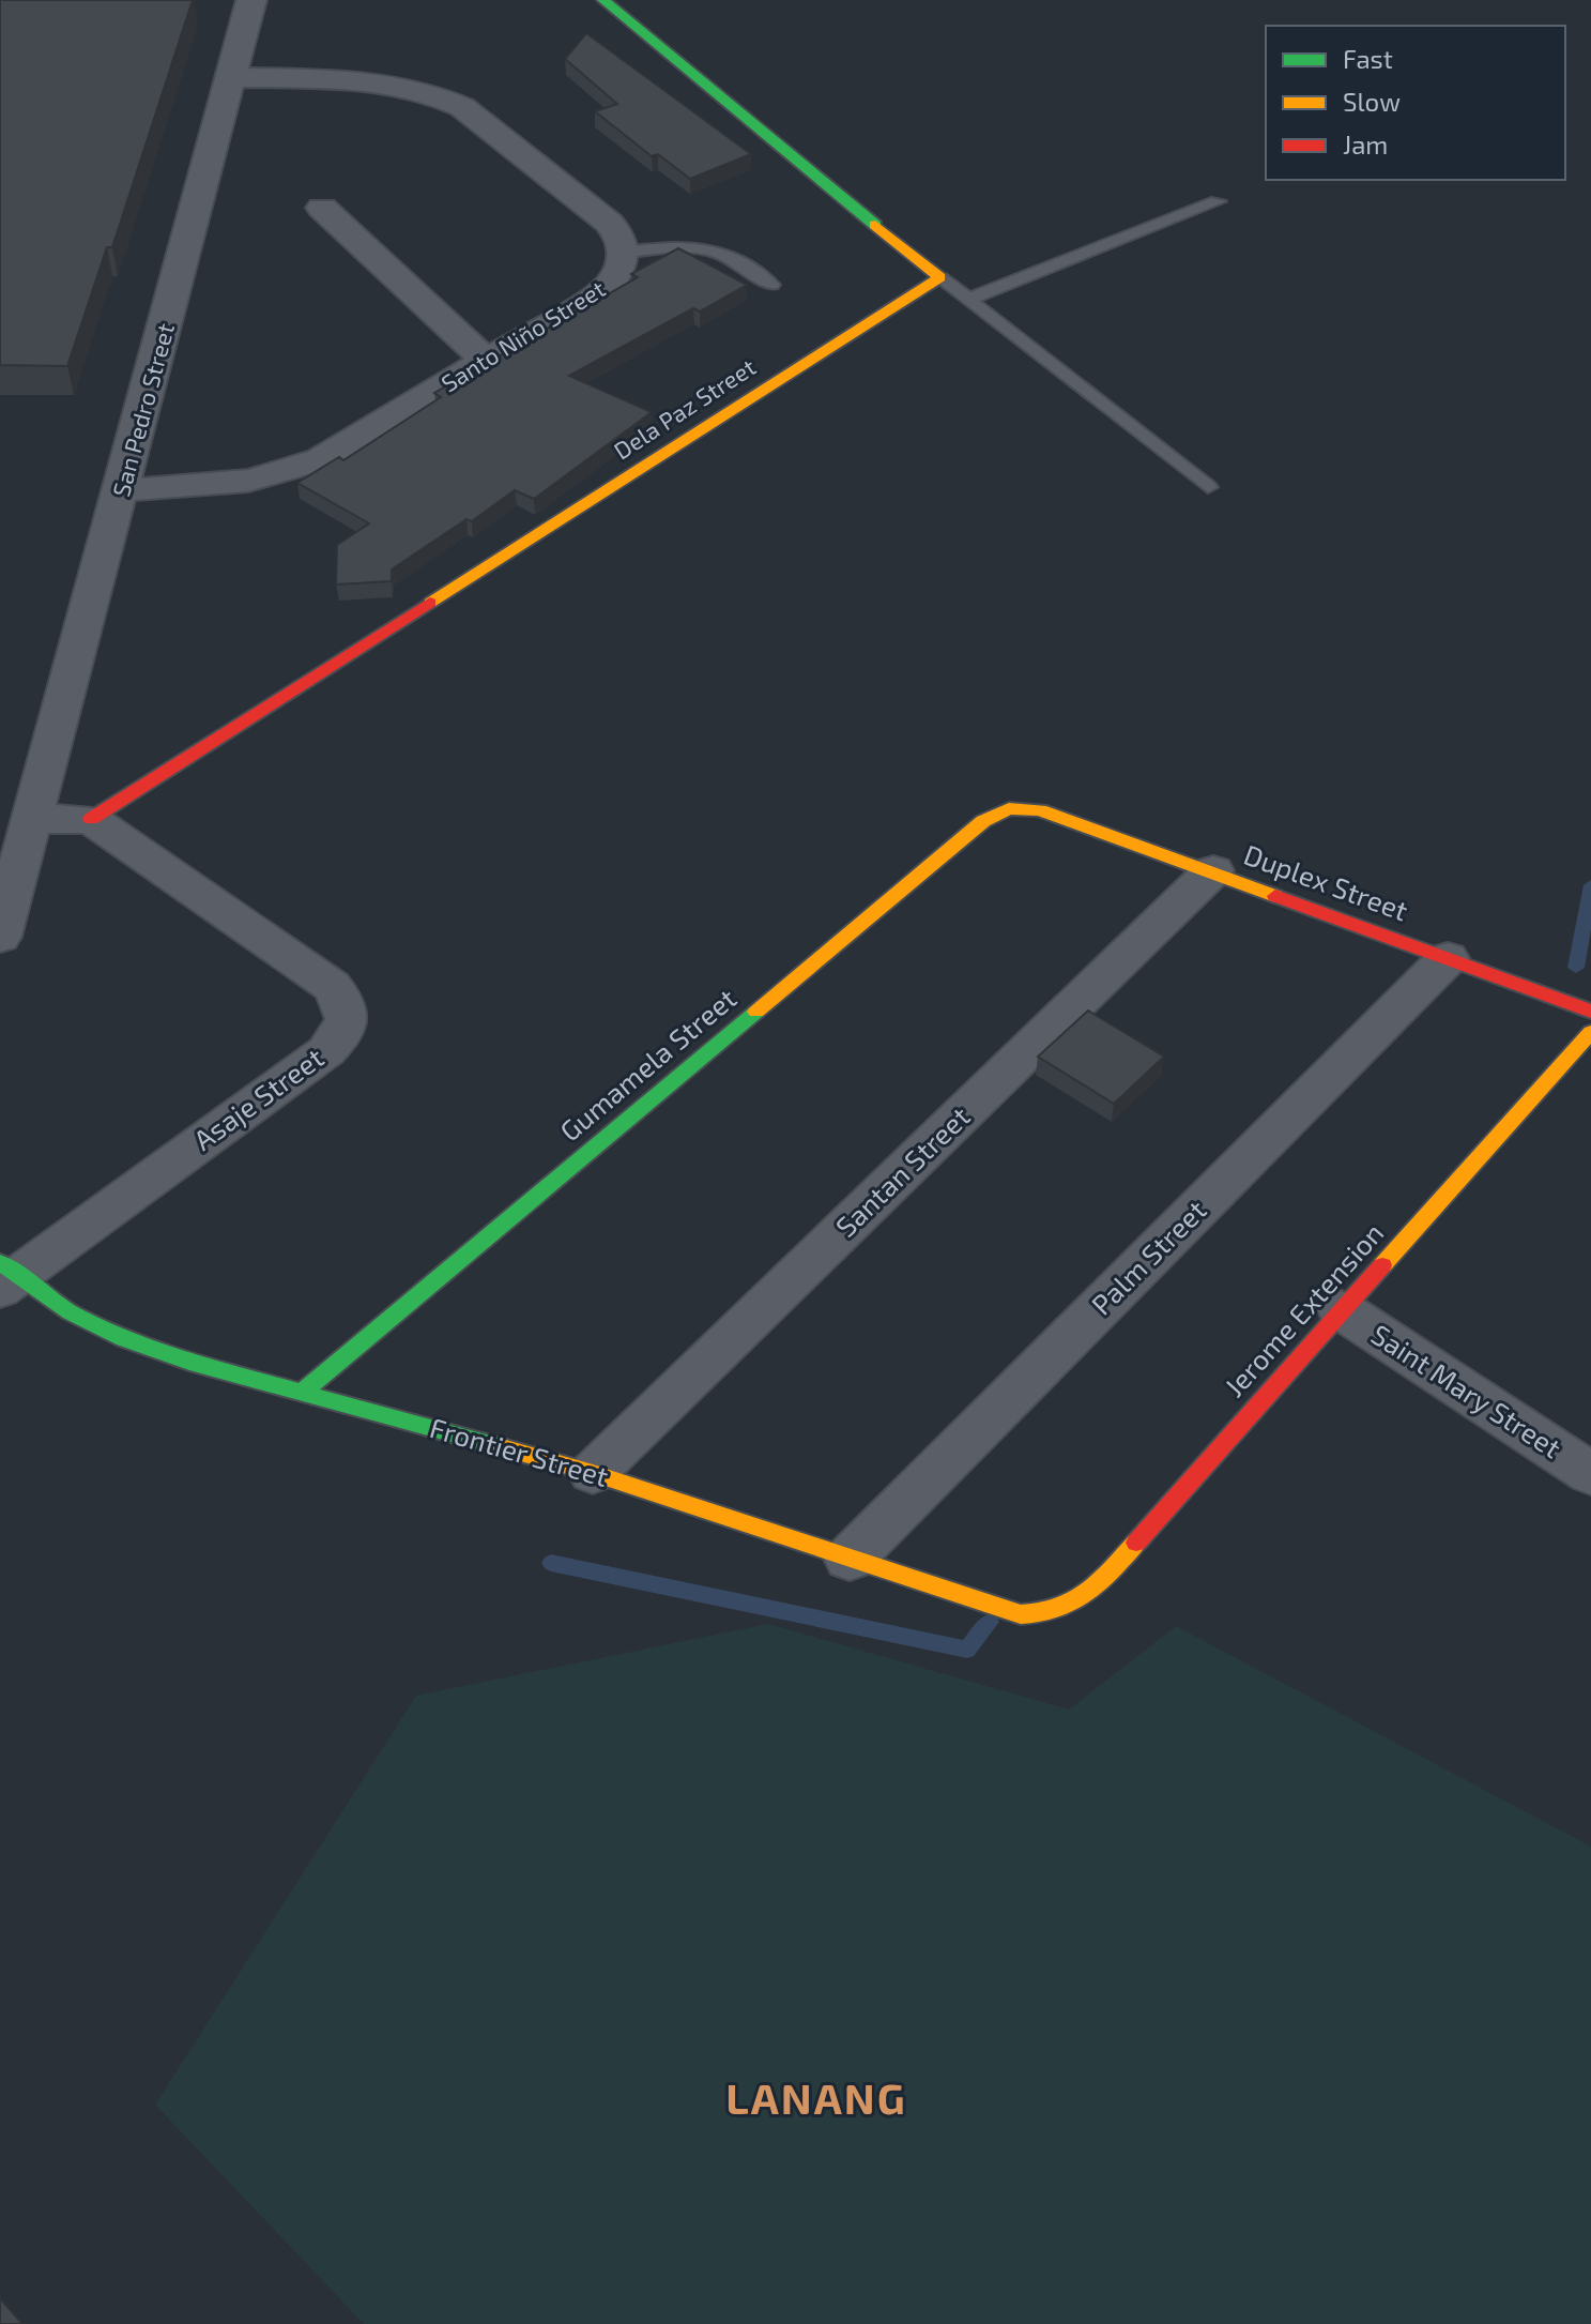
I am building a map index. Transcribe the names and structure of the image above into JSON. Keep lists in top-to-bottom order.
{
  "streets": {
    "street": [
      "Santo Niño Street",
      "Dela Paz Street",
      "San Pedro Street",
      "Duplex Street",
      "Gumamela Street",
      "Asaje Street",
      "Santan Street",
      "Palm Street",
      "Jerome Extension",
      "Saint Mary Street",
      "Frontier Street"
    ]
  },
  "crossings": [
    ["Santo Niño Street", "San Pedro Street"],
    ["Dela Paz Street", "Asaje Street"],
    ["Duplex Street", "Gumamela Street"],
    ["Duplex Street", "Santan Street"],
    ["Duplex Street", "Palm Street"],
    ["Gumamela Street", "Frontier Street"],
    ["Asaje Street", "Frontier Street"],
    ["Santan Street", "Frontier Street"],
    ["Palm Street", "Frontier Street"],
    ["Jerome Extension", "Saint Mary Street"],
    ["Jerome Extension", "Frontier Street"]
  ],
  "districts": ["LANANG"],
  "legend": ["Fast", "Slow", "Jam"]
}
